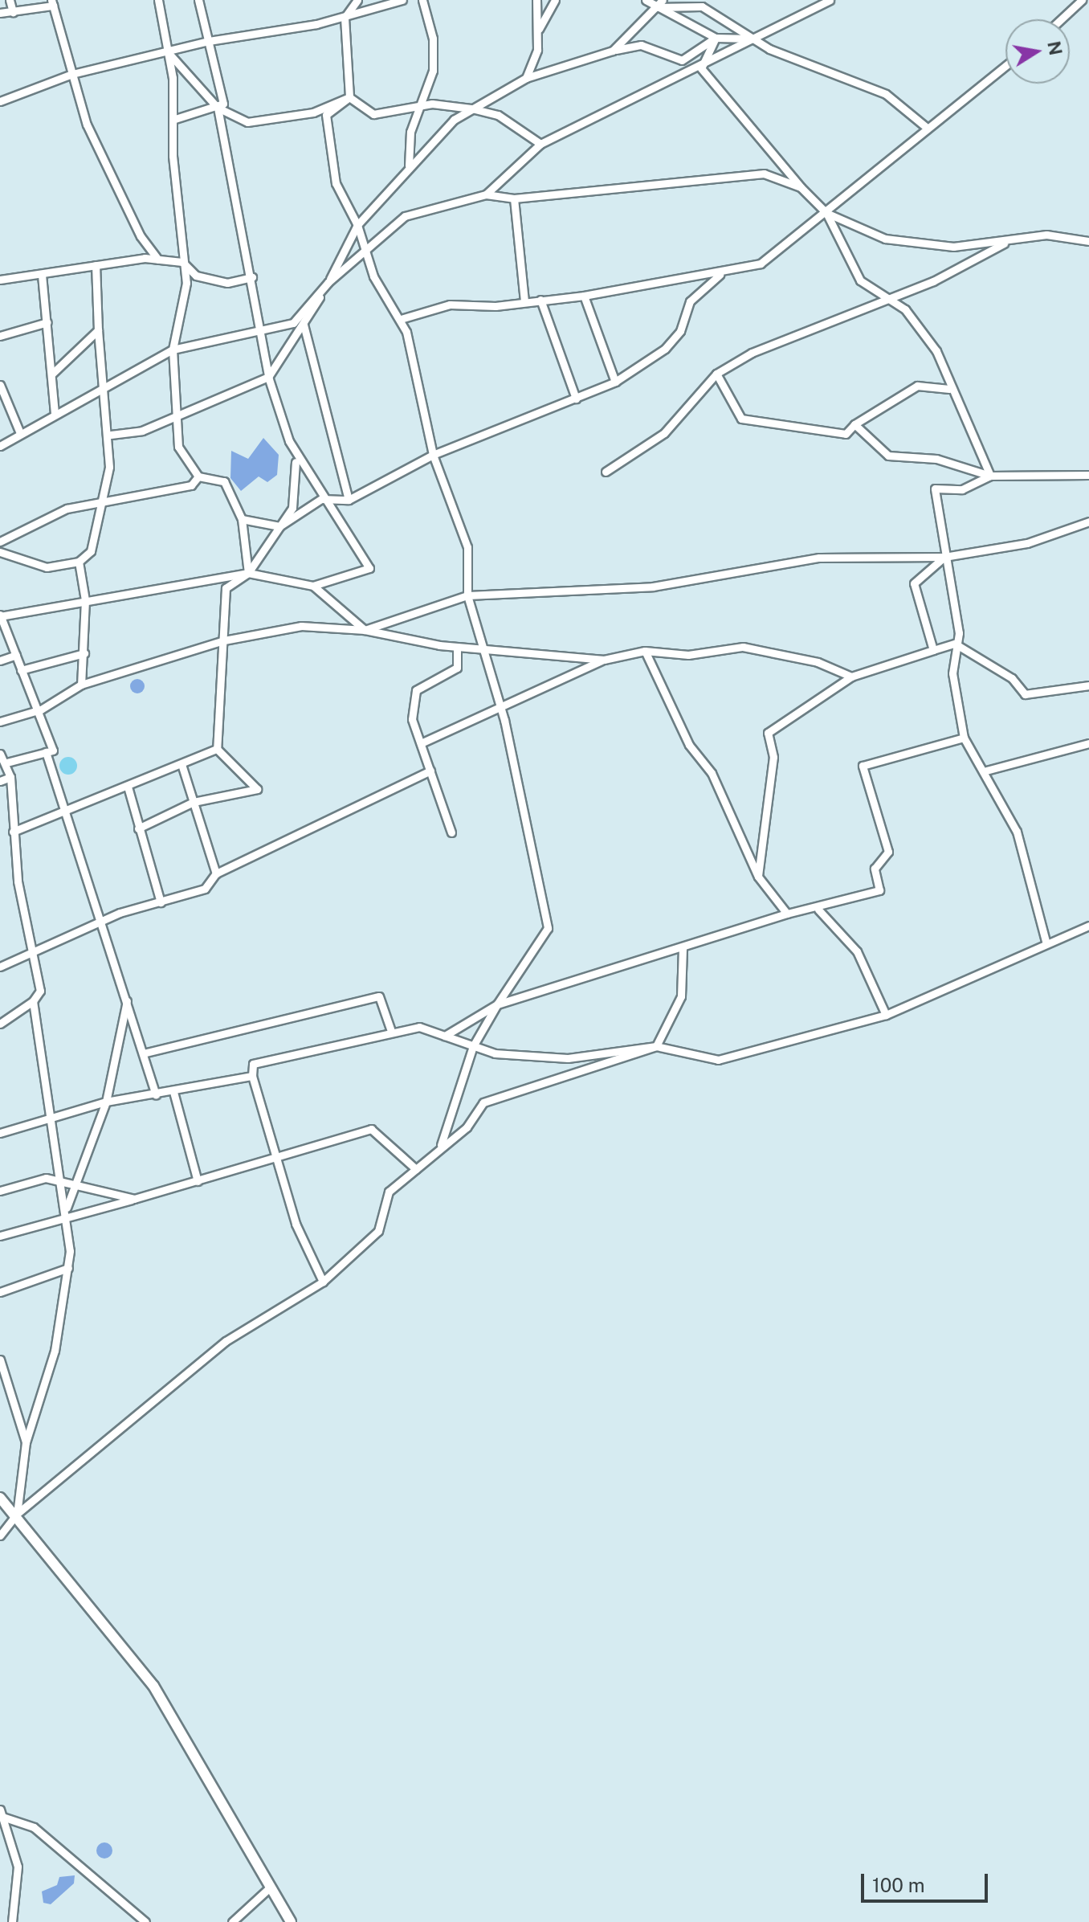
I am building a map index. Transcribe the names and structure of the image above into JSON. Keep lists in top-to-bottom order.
{
  "scale_bar": "100 m",
  "north": "right"
}
